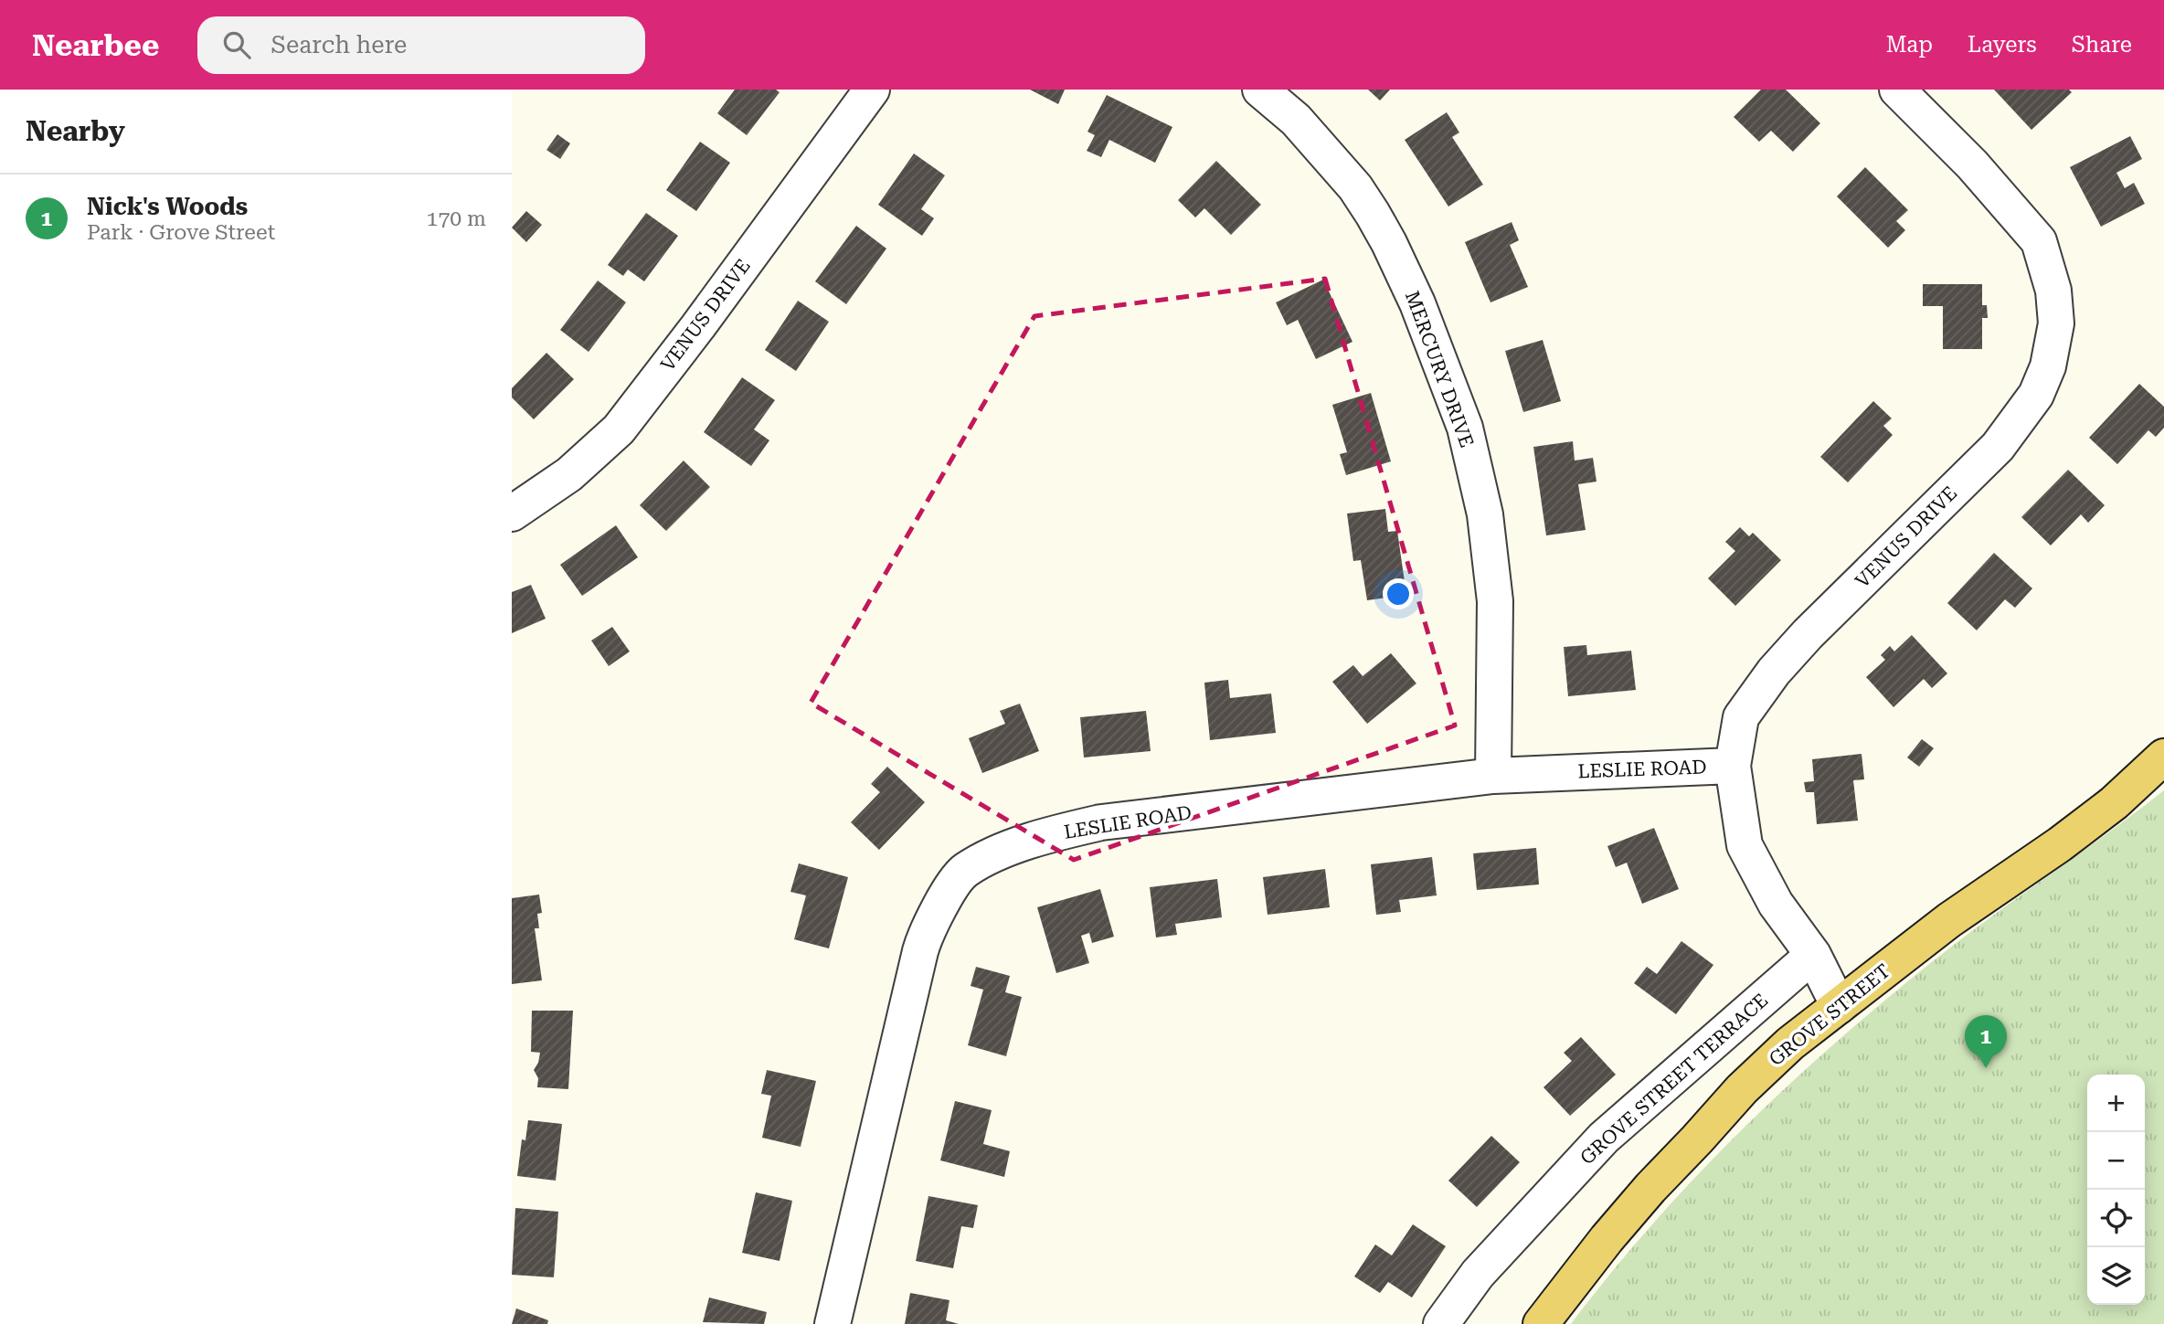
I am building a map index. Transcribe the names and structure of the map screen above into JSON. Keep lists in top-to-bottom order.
{
  "streets": {
    "main road": ["GROVE STREET"],
    "street": [
      "VENUS DRIVE",
      "MERCURY DRIVE",
      "LESLIE ROAD",
      "GROVE STREET TERRACE"
    ]
  },
  "crossings": [
    ["VENUS DRIVE", "LESLIE ROAD"],
    ["VENUS DRIVE", "GROVE STREET"],
    ["VENUS DRIVE", "GROVE STREET TERRACE"],
    ["MERCURY DRIVE", "LESLIE ROAD"]
  ],
  "page": {
    "header": "Nearbee",
    "search": "Search here",
    "nav": ["Map", "Layers", "Share"],
    "heading": "Nearby",
    "list": [
      {
        "mark": "1",
        "name": "Nick's Woods",
        "note": "Park · Grove Street",
        "value": "170 m"
      }
    ],
    "pins": "1",
    "map_buttons": ["+", "−"]
  }
}
